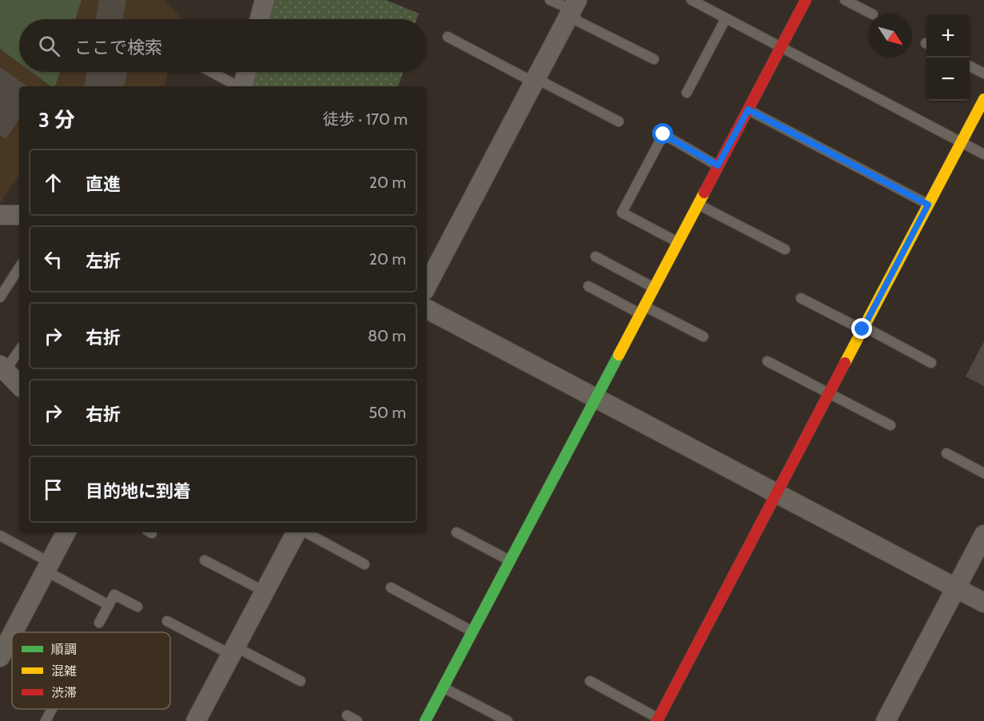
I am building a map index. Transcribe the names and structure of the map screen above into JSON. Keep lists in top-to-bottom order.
{
  "legend": ["順調", "混雑", "渋滞"],
  "north": "bottom right",
  "page": {
    "map_buttons": ["+", "−"],
    "search": "ここで検索",
    "heading": ["3 分", "徒歩 · 170 m"],
    "list": [
      ["直進", "20 m"],
      ["左折", "20 m"],
      ["右折", "80 m"],
      ["右折", "50 m"],
      "目的地に到着"
    ]
  }
}
